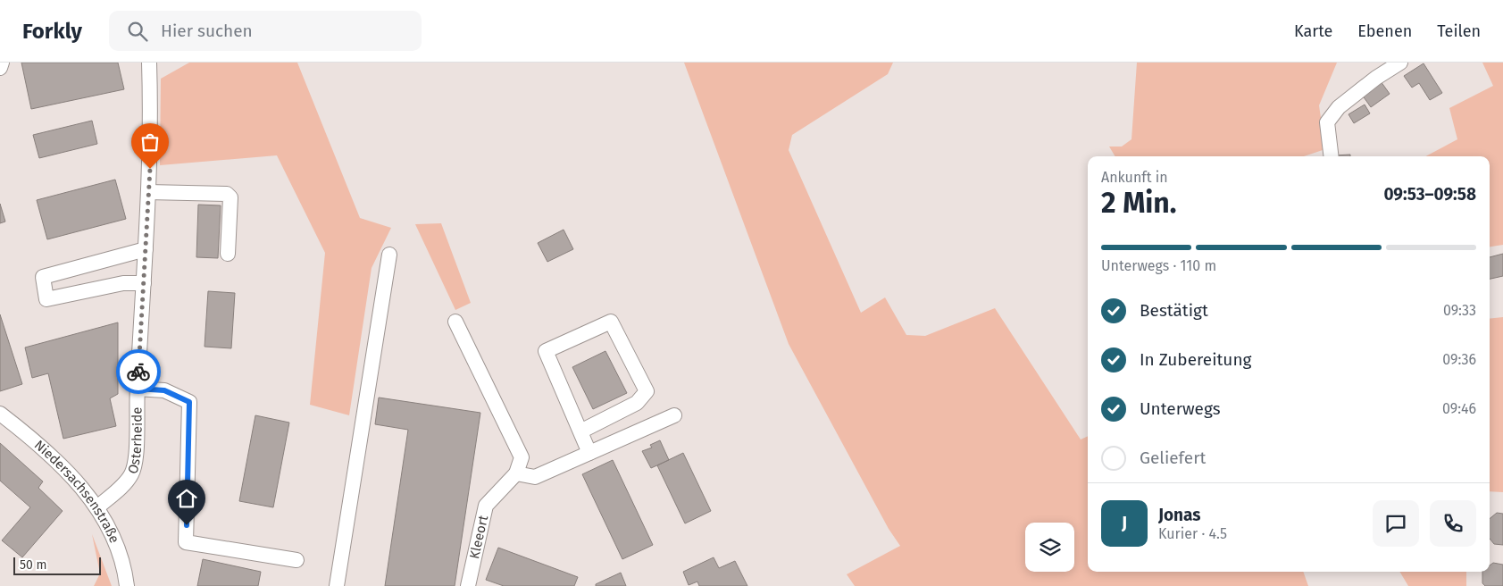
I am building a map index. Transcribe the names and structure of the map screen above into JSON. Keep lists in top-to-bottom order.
{
  "streets": {
    "street": ["Osterheide", "Niedersachsenstraße", "Kleeort"]
  },
  "crossings": [
    ["Osterheide", "Niedersachsenstraße"]
  ],
  "scale_bar": "50 m",
  "page": {
    "header": "Forkly",
    "search": "Hier suchen",
    "nav": ["Karte", "Ebenen", "Teilen"],
    "heading": ["2 Min.", "Ankunft in", "09:53–09:58"],
    "panel": ["Jonas", "Kurier · 4.5"],
    "bar": "Unterwegs · 110 m",
    "list": [
      ["Bestätigt", "09:33"],
      ["In Zubereitung", "09:36"],
      ["Unterwegs", "09:46"],
      "Geliefert"
    ],
    "round": "J",
    "scale": "50 m"
  }
}
